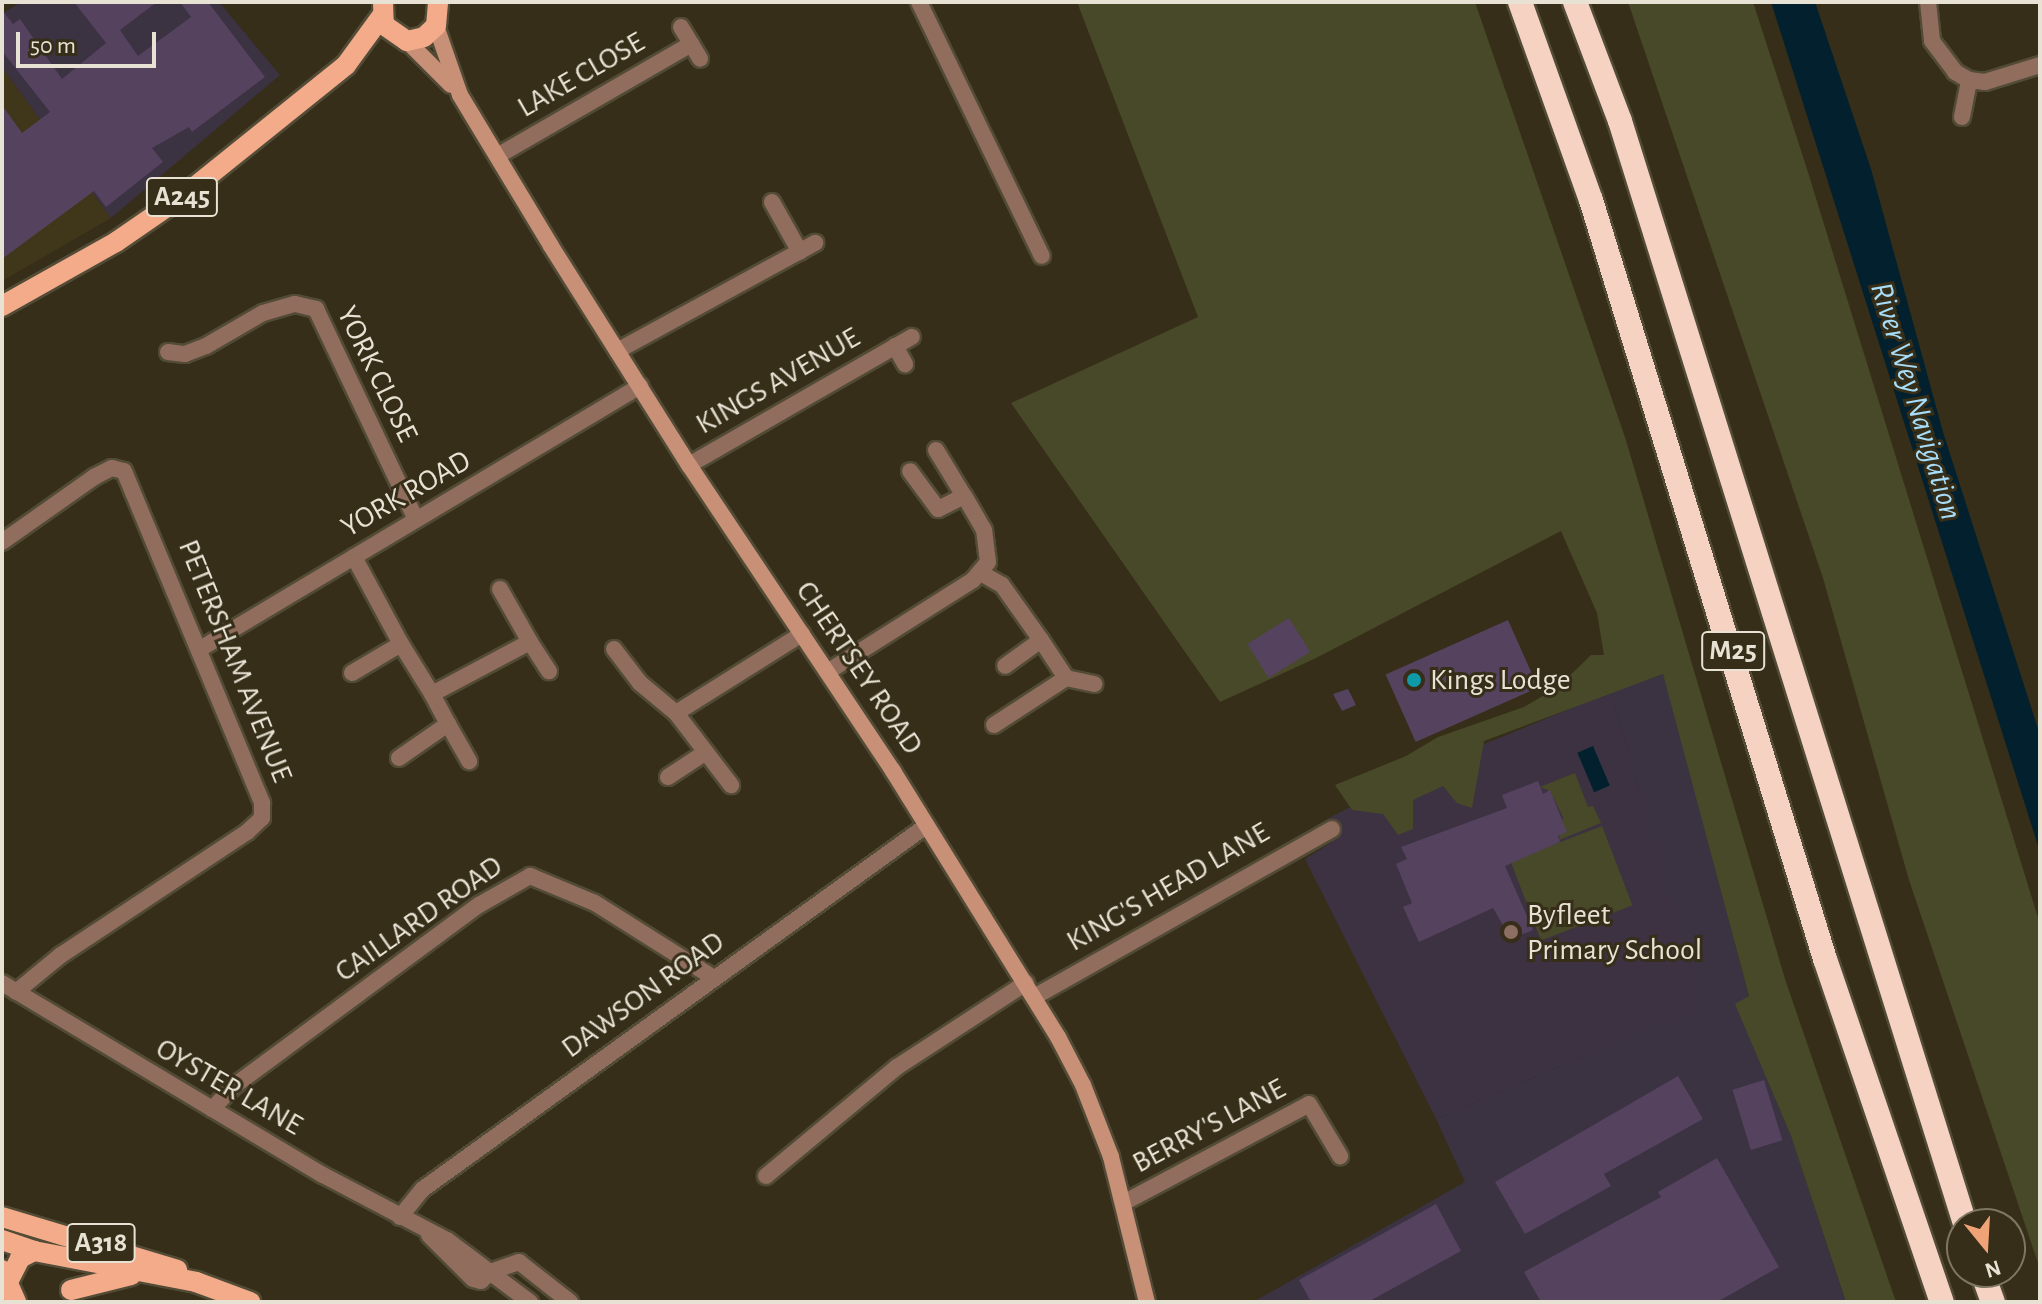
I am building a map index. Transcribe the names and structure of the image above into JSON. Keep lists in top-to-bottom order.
{
  "streets": {
    "highway": ["M25"],
    "main road": ["A245", "A318"],
    "street": [
      "LAKE CLOSE",
      "YORK CLOSE",
      "KINGS AVENUE",
      "YORK ROAD",
      "PETERSHAM AVENUE",
      "CHERTSEY ROAD",
      "KING'S HEAD LANE",
      "CAILLARD ROAD",
      "DAWSON ROAD",
      "OYSTER LANE",
      "BERRY'S LANE"
    ]
  },
  "crossings": [
    ["LAKE CLOSE", "CHERTSEY ROAD"],
    ["A245", "CHERTSEY ROAD"],
    ["YORK CLOSE", "YORK ROAD"],
    ["KINGS AVENUE", "CHERTSEY ROAD"],
    ["YORK ROAD", "PETERSHAM AVENUE"],
    ["YORK ROAD", "CHERTSEY ROAD"],
    ["PETERSHAM AVENUE", "OYSTER LANE"],
    ["CHERTSEY ROAD", "KING'S HEAD LANE"],
    ["CHERTSEY ROAD", "DAWSON ROAD"],
    ["CHERTSEY ROAD", "BERRY'S LANE"],
    ["CAILLARD ROAD", "DAWSON ROAD"],
    ["CAILLARD ROAD", "OYSTER LANE"],
    ["DAWSON ROAD", "OYSTER LANE"]
  ],
  "water": ["River Wey Navigation"],
  "places": ["Kings Lodge", "Byfleet Primary School"],
  "scale_bar": "50 m",
  "north": "bottom"
}
